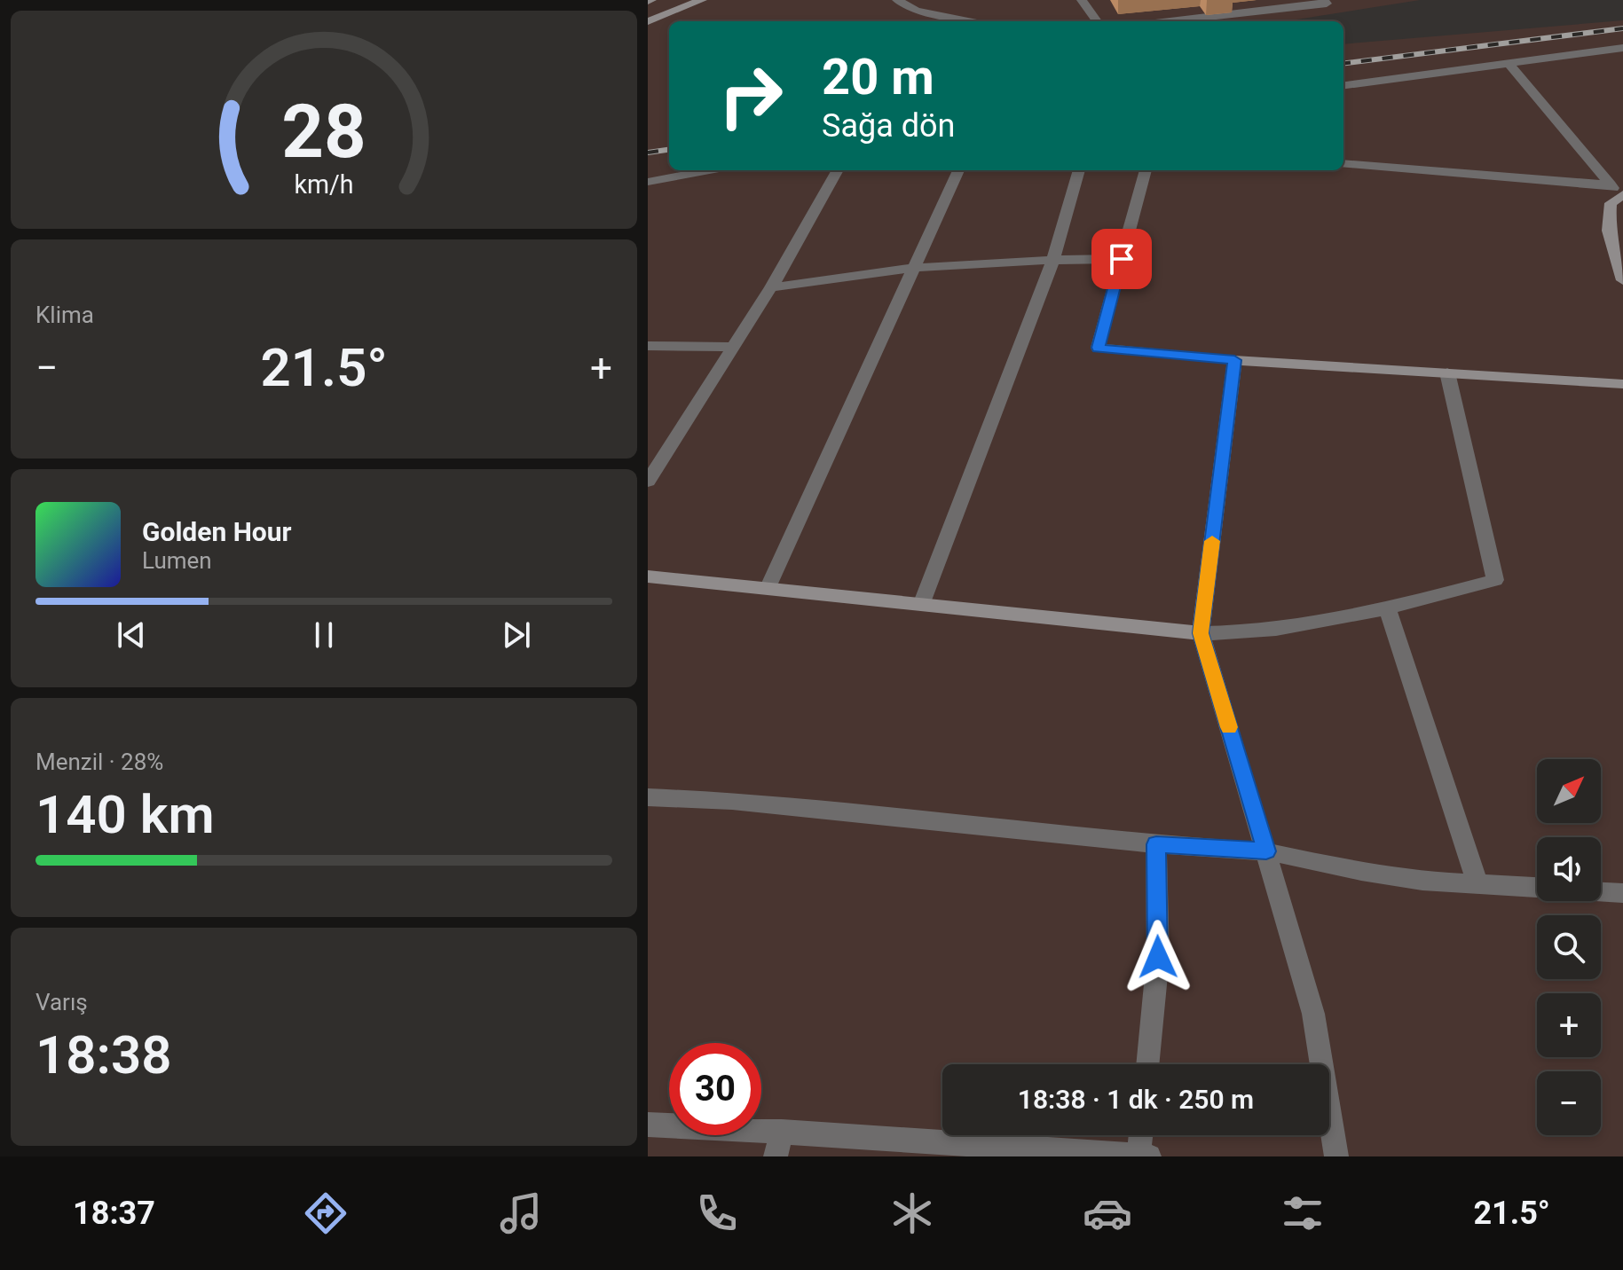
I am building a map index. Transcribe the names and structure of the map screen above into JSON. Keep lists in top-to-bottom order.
{
  "north": "top right",
  "page": {
    "turn": ["20 m", "Sağa dön"],
    "tile": [
      "Klima",
      ["Menzil · 28%", "140 km"],
      ["Varış", "18:38"]
    ],
    "heat": ["−", "21.5°", "+"],
    "song": ["Golden Hour", "Lumen"],
    "map_buttons": ["+", "−"],
    "limit": "30",
    "trip": "18:38 · 1 dk · 250 m",
    "tabs": ["18:37", "21.5°"],
    "gauge": ["28", "km/h"]
  }
}
